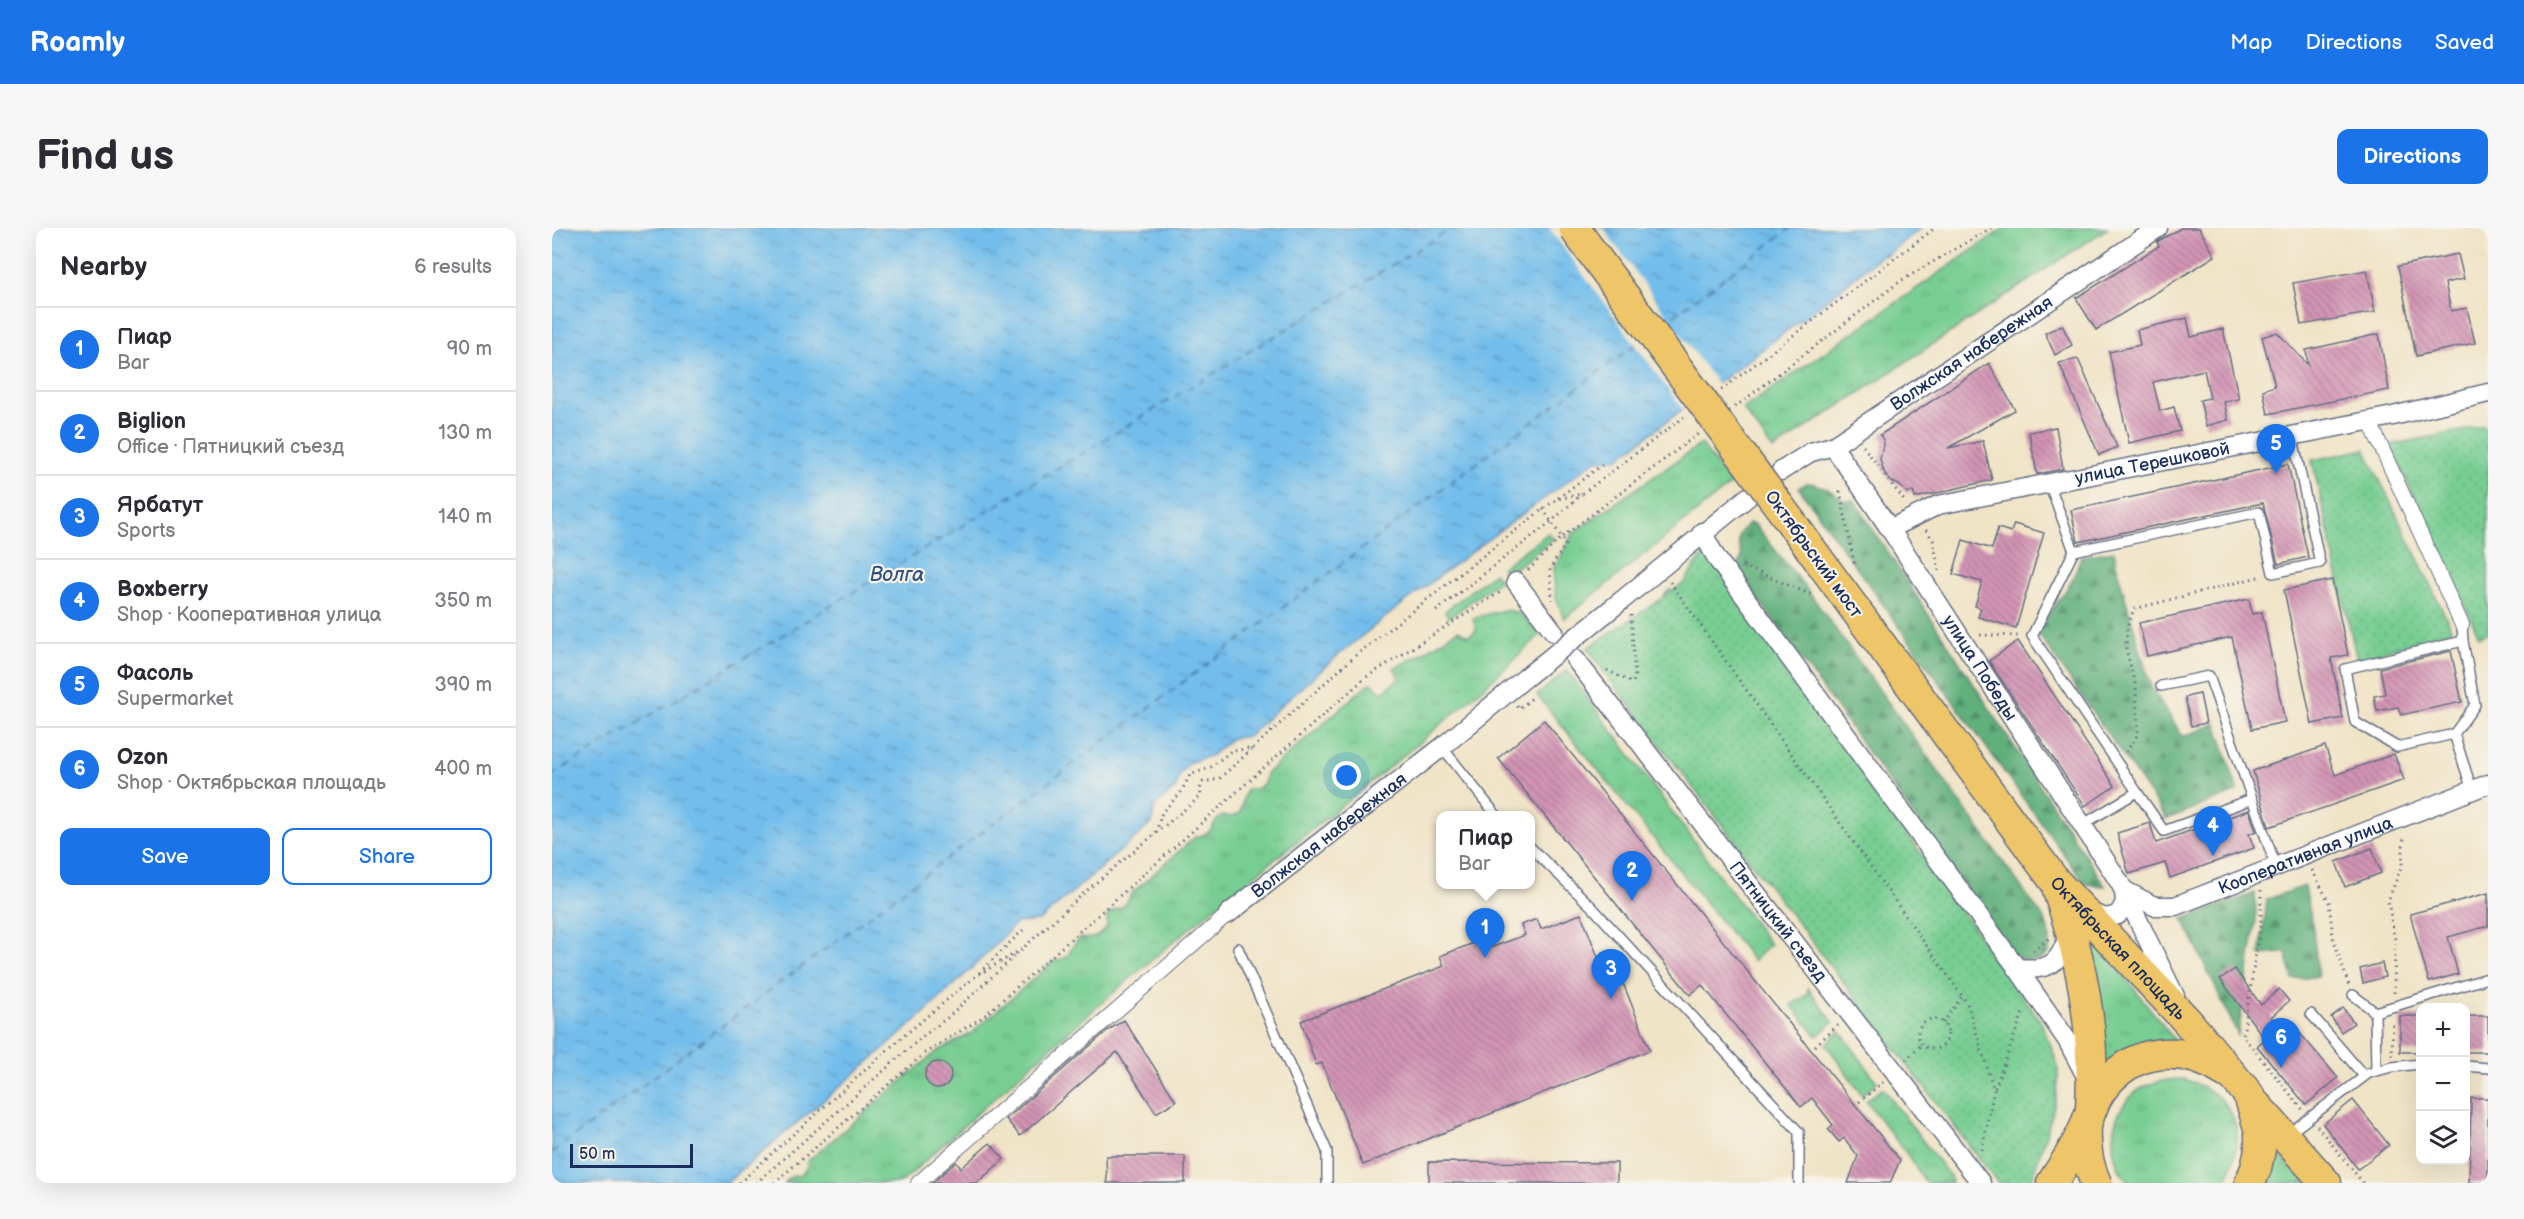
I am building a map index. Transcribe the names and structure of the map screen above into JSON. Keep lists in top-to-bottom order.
{
  "streets": {
    "main road": ["Октябрьский мост", "Октябрьская площадь"],
    "street": [
      "Волжская набережная",
      "улица Терешковой",
      "улица Победы",
      "Кооперативная улица",
      "Пятницкий съезд"
    ]
  },
  "crossings": [
    ["Волжская набережная", "улица Победы"],
    ["улица Терешковой", "улица Победы"],
    ["Октябрьский мост", "Октябрьская площадь"],
    ["улица Победы", "Кооперативная улица"],
    ["улица Победы", "Октябрьская площадь"]
  ],
  "water": ["Волга"],
  "scale_bar": "50 m",
  "page": {
    "header": "Roamly",
    "nav": ["Map", "Directions", "Saved"],
    "buttons": [
      "Directions",
      ["Save", "Share"]
    ],
    "title": "Find us",
    "heading": ["Nearby", "6 results"],
    "list": [
      {
        "mark": "1",
        "name": "Пиар",
        "note": "Bar",
        "value": "90 m"
      },
      {
        "mark": "2",
        "name": "Biglion",
        "note": "Office · Пятницкий съезд",
        "value": "130 m"
      },
      {
        "mark": "3",
        "name": "Ярбатут",
        "note": "Sports",
        "value": "140 m"
      },
      {
        "mark": "4",
        "name": "Boxberry",
        "note": "Shop · Кооперативная улица",
        "value": "350 m"
      },
      {
        "mark": "5",
        "name": "Фасоль",
        "note": "Supermarket",
        "value": "390 m"
      },
      {
        "mark": "6",
        "name": "Ozon",
        "note": "Shop · Октябрьская площадь",
        "value": "400 m"
      }
    ],
    "pins": [
      "5",
      "4",
      "2",
      "1",
      "3",
      "6"
    ],
    "popup": ["Пиар", "Bar"],
    "map_buttons": ["+", "−"],
    "scale": "50 m"
  }
}
